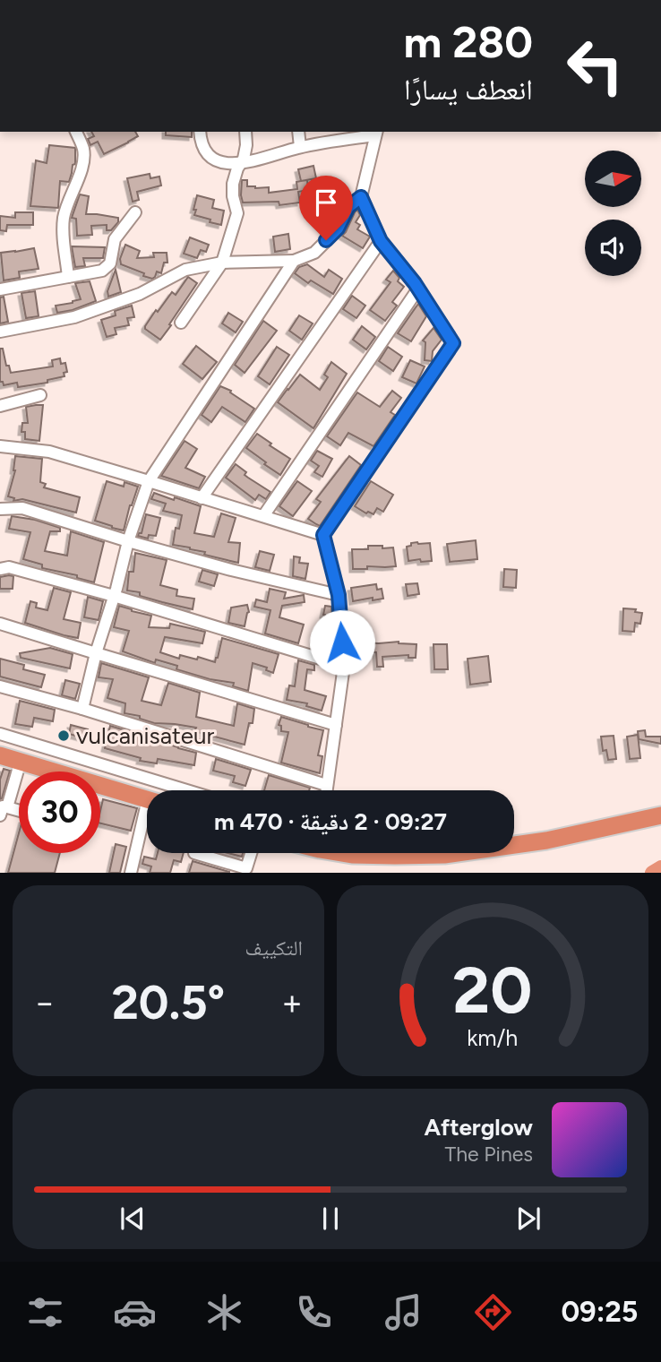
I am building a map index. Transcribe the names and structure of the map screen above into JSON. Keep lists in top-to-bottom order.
{
  "places": ["vulcanisateur"],
  "north": "right",
  "page": {
    "turn": ["280 m", "انعطف يسارًا"],
    "limit": "30",
    "trip": "09:27 · 2 دقيقة · 470 m",
    "tile": "التكييف",
    "heat": ["−", "20.5°", "+"],
    "song": ["Afterglow", "The Pines"],
    "tabs": "09:25",
    "gauge": ["20", "km/h"]
  }
}
